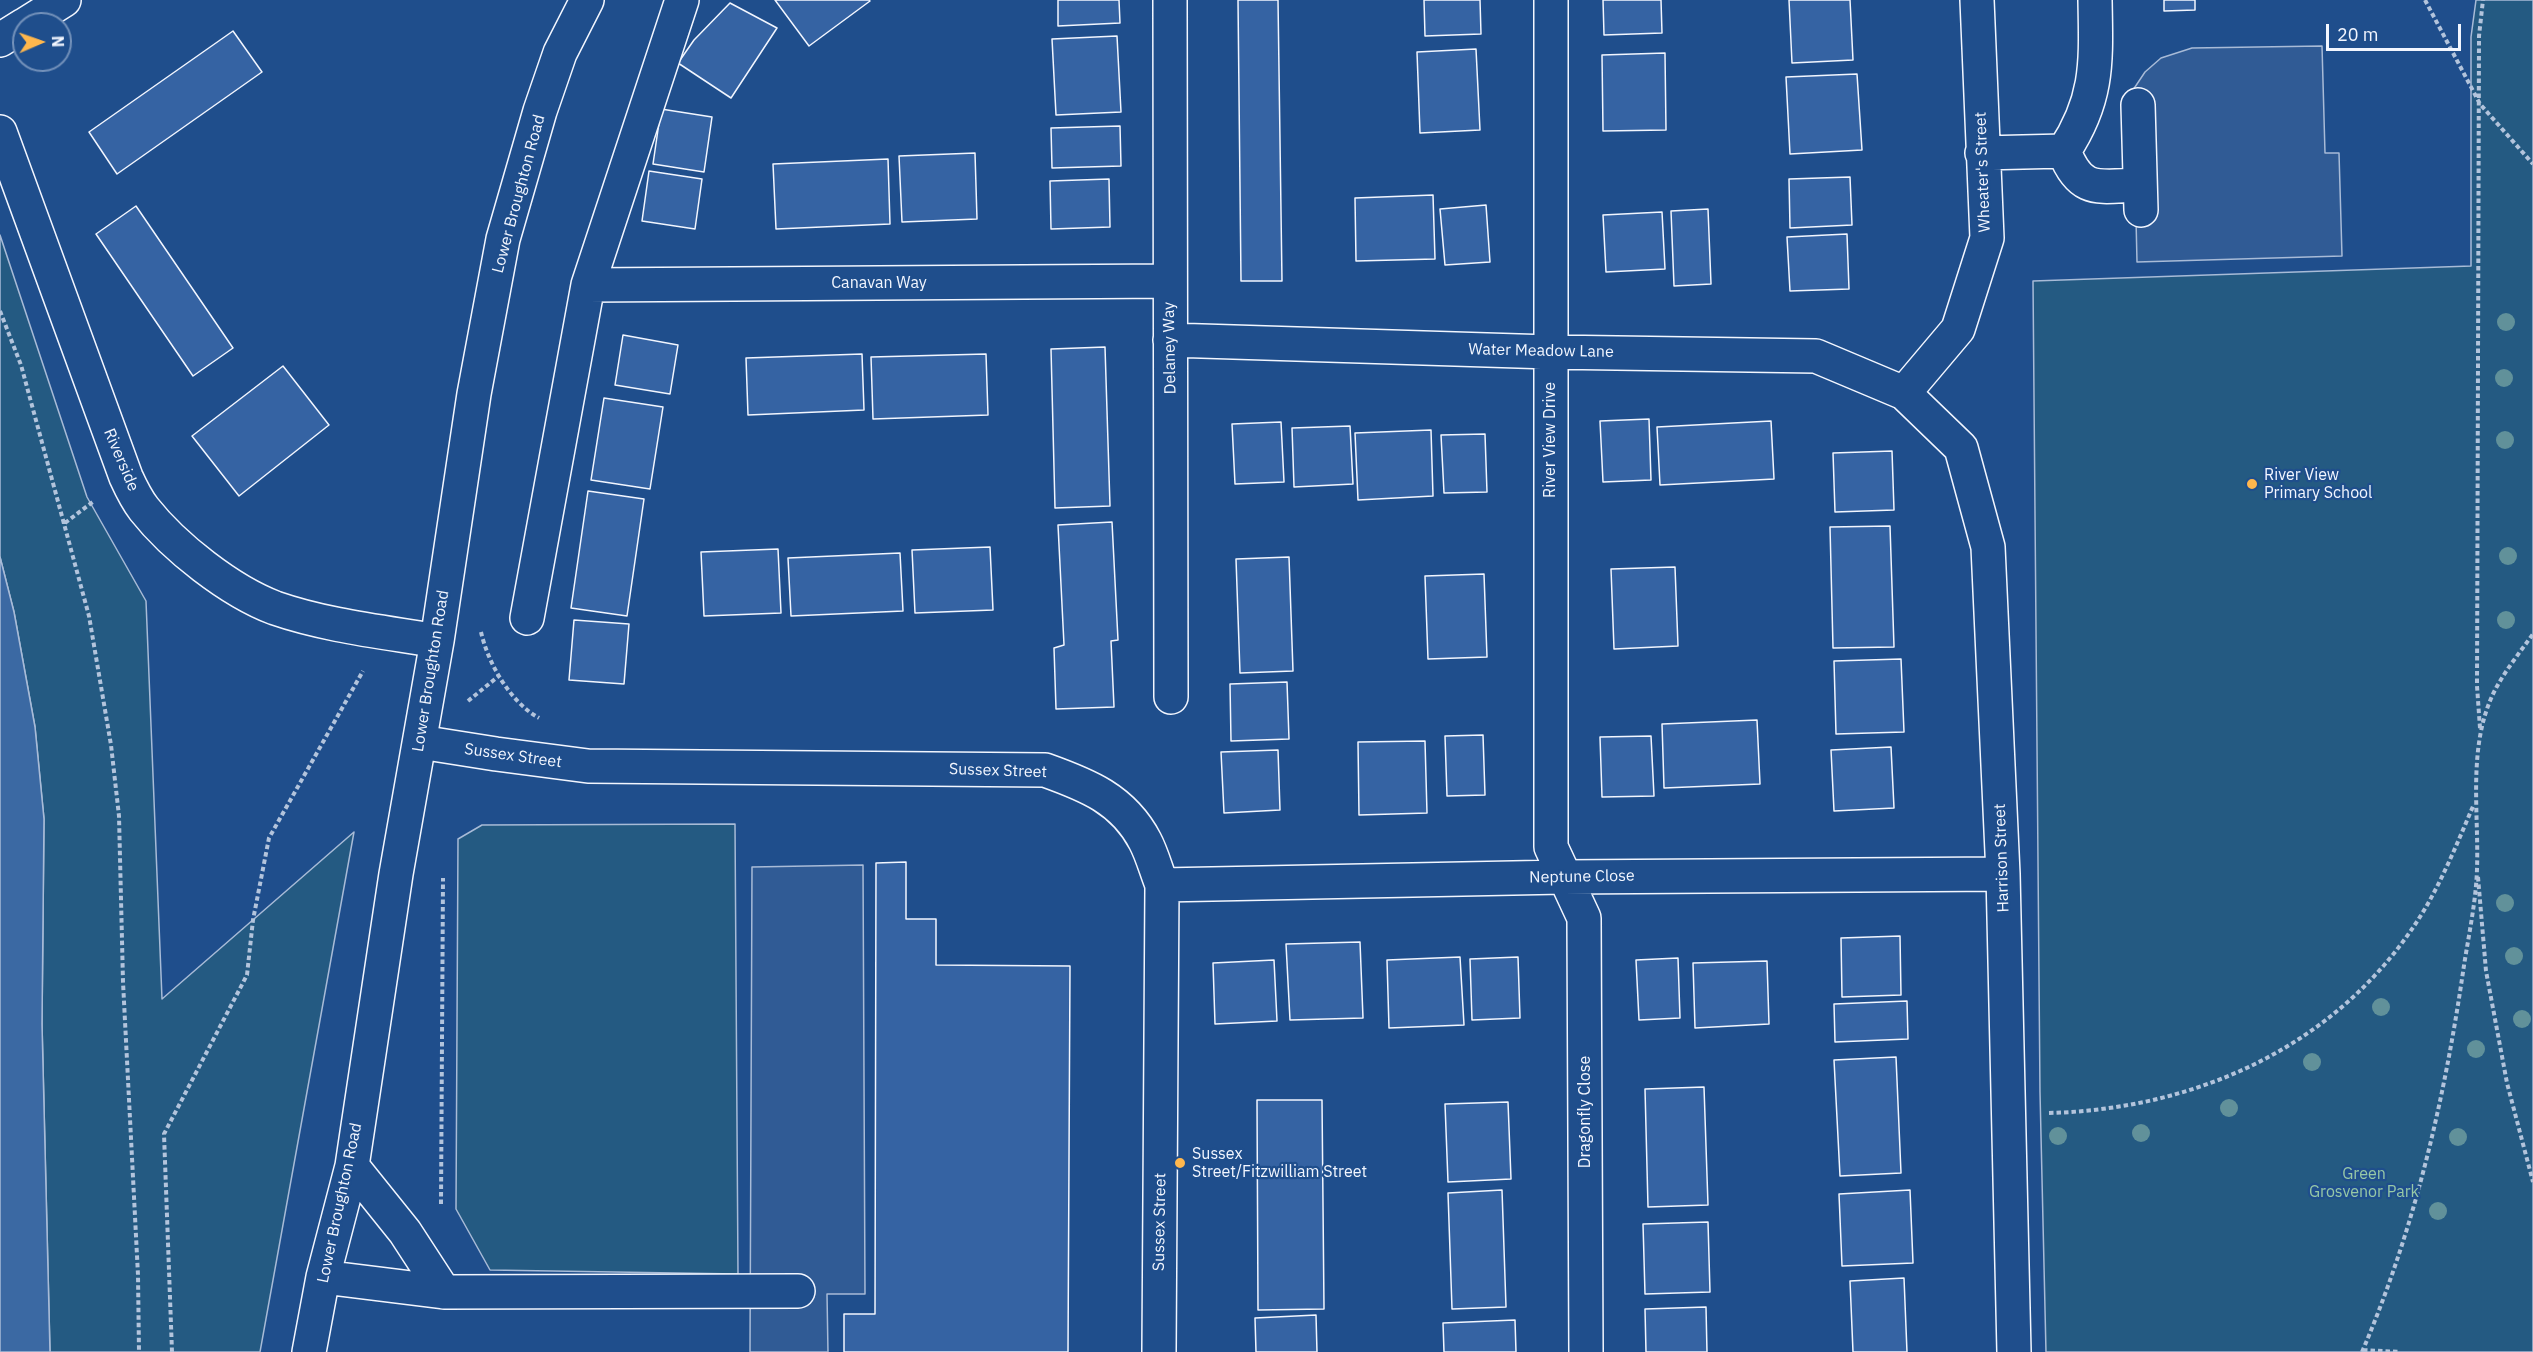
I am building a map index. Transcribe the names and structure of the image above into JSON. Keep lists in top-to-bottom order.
{
  "streets": {
    "street": [
      "Wheater's Street",
      "Lower Broughton Road",
      "Canavan Way",
      "Delaney Way",
      "Water Meadow Lane",
      "River View Drive",
      "Riverside",
      "Sussex Street",
      "Harrison Street",
      "Neptune Close",
      "Dragonfly Close"
    ]
  },
  "crossings": [
    ["Wheater's Street", "Water Meadow Lane"],
    ["Wheater's Street", "Harrison Street"],
    ["Lower Broughton Road", "Riverside"],
    ["Lower Broughton Road", "Sussex Street"],
    ["Canavan Way", "Delaney Way"],
    ["Delaney Way", "Water Meadow Lane"],
    ["Water Meadow Lane", "River View Drive"],
    ["Water Meadow Lane", "Harrison Street"],
    ["River View Drive", "Neptune Close"],
    ["River View Drive", "Dragonfly Close"],
    ["Sussex Street", "Neptune Close"],
    ["Harrison Street", "Neptune Close"],
    ["Neptune Close", "Dragonfly Close"]
  ],
  "parks": ["Green Grosvenor Park"],
  "places": ["River View Primary School", "Sussex Street/Fitzwilliam Street"],
  "scale_bar": "20 m",
  "north": "right"
}
